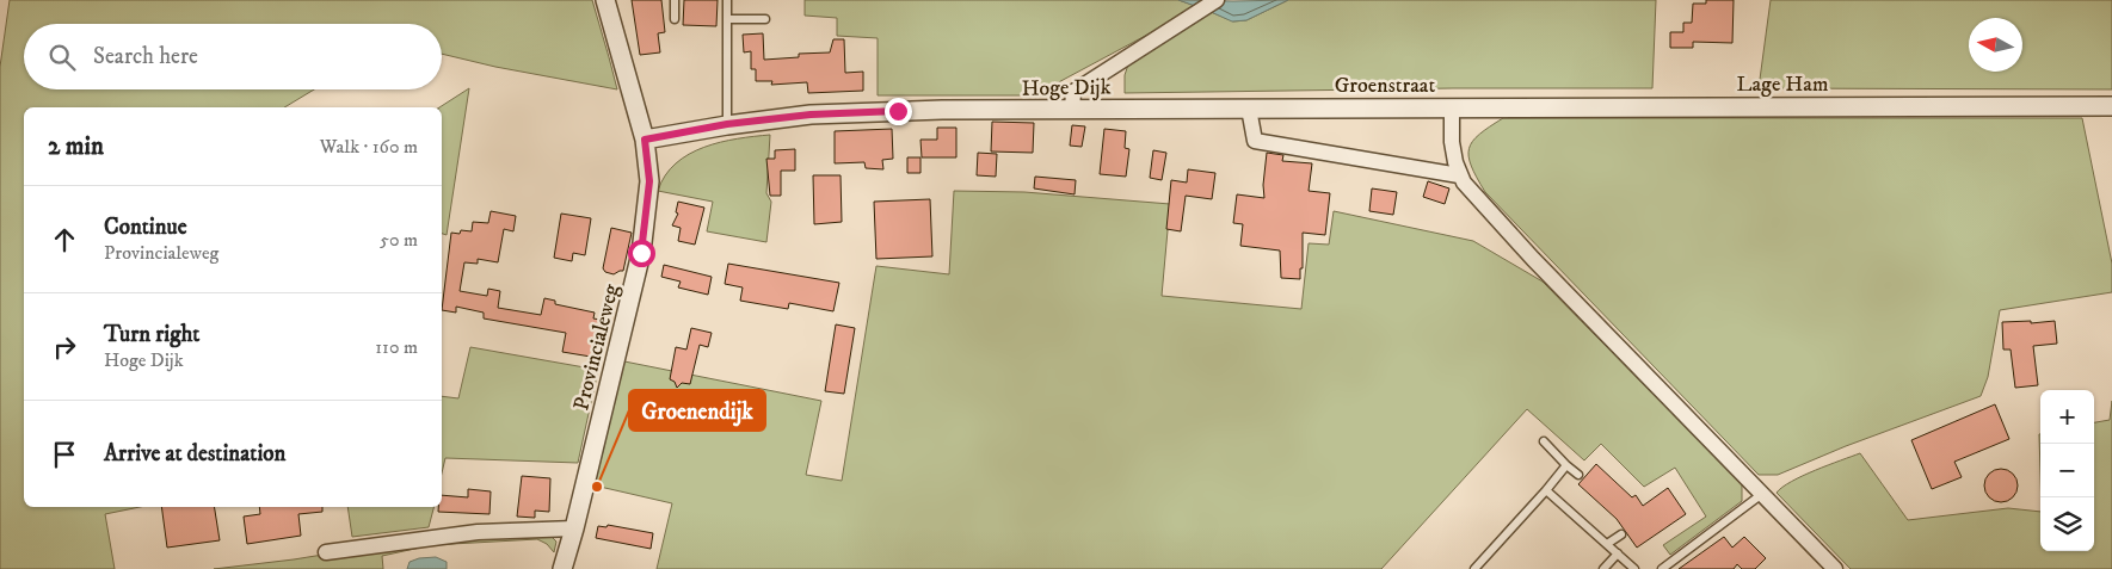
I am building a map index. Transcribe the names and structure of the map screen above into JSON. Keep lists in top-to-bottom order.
{
  "streets": {
    "street": [
      "Lage Ham",
      "Groenstraat",
      "Hoge Dijk",
      "Provincialeweg"
    ]
  },
  "crossings": [
    ["Lage Ham", "Groenstraat"],
    ["Groenstraat", "Hoge Dijk"],
    ["Hoge Dijk", "Provincialeweg"]
  ],
  "places": ["Groenendijk"],
  "north": "left",
  "page": {
    "search": "Search here",
    "heading": ["2 min", "Walk · 160 m"],
    "list": [
      ["Continue", "Provincialeweg", "50 m"],
      ["Turn right", "Hoge Dijk", "110 m"],
      "Arrive at destination"
    ],
    "map_buttons": ["+", "−"]
  }
}
